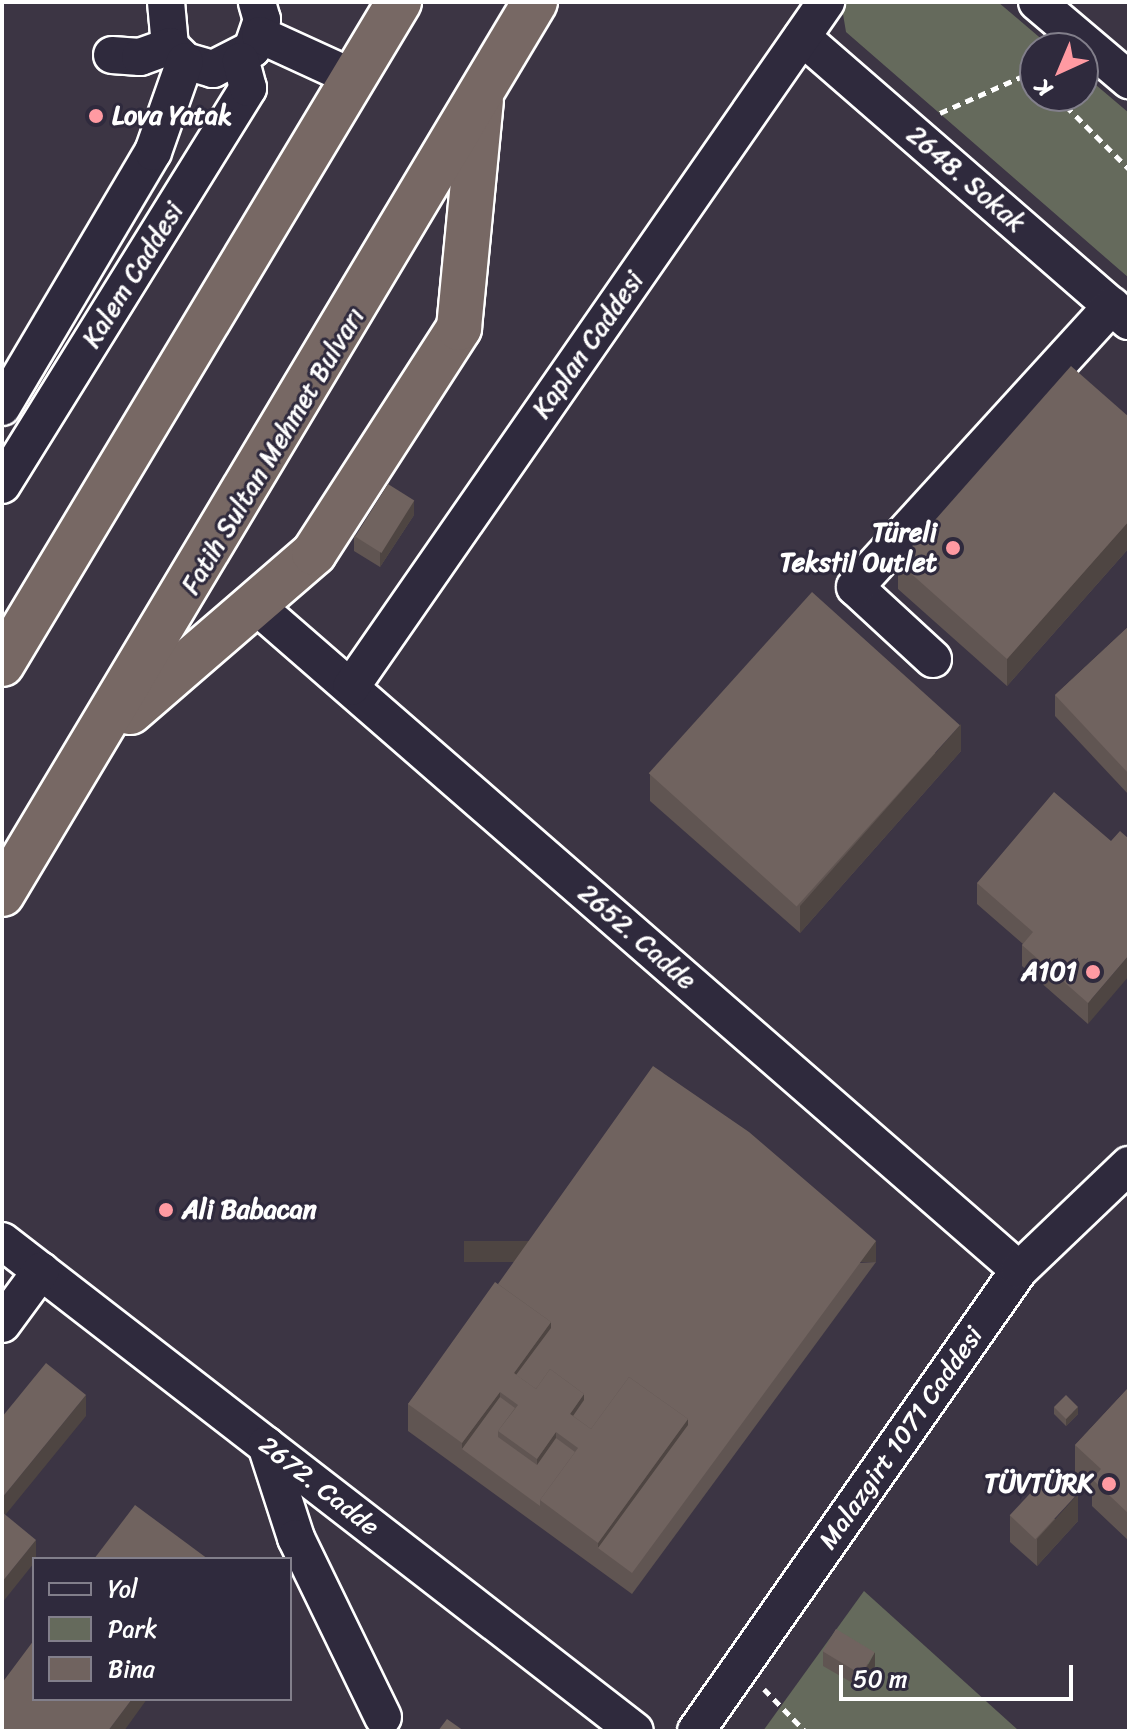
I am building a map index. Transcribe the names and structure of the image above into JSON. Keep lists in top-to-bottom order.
{
  "streets": {
    "highway": ["Fatih Sultan Mehmet Bulvarı"],
    "street": [
      "2648. Sokak",
      "Kalem Caddesi",
      "Kaplan Caddesi",
      "2652. Cadde",
      "Malazgirt 1071 Caddesi",
      "2672. Cadde"
    ]
  },
  "crossings": [
    ["2648. Sokak", "Kaplan Caddesi"],
    ["Kaplan Caddesi", "2652. Cadde"],
    ["2652. Cadde", "Malazgirt 1071 Caddesi"]
  ],
  "places": [
    "Lova Yatak",
    "Türeli Tekstil Outlet",
    "A101",
    "Ali Babacan",
    "TÜVTÜRK"
  ],
  "legend": ["Yol", "Park", "Bina"],
  "scale_bar": "50 m",
  "north": "bottom left"
}
